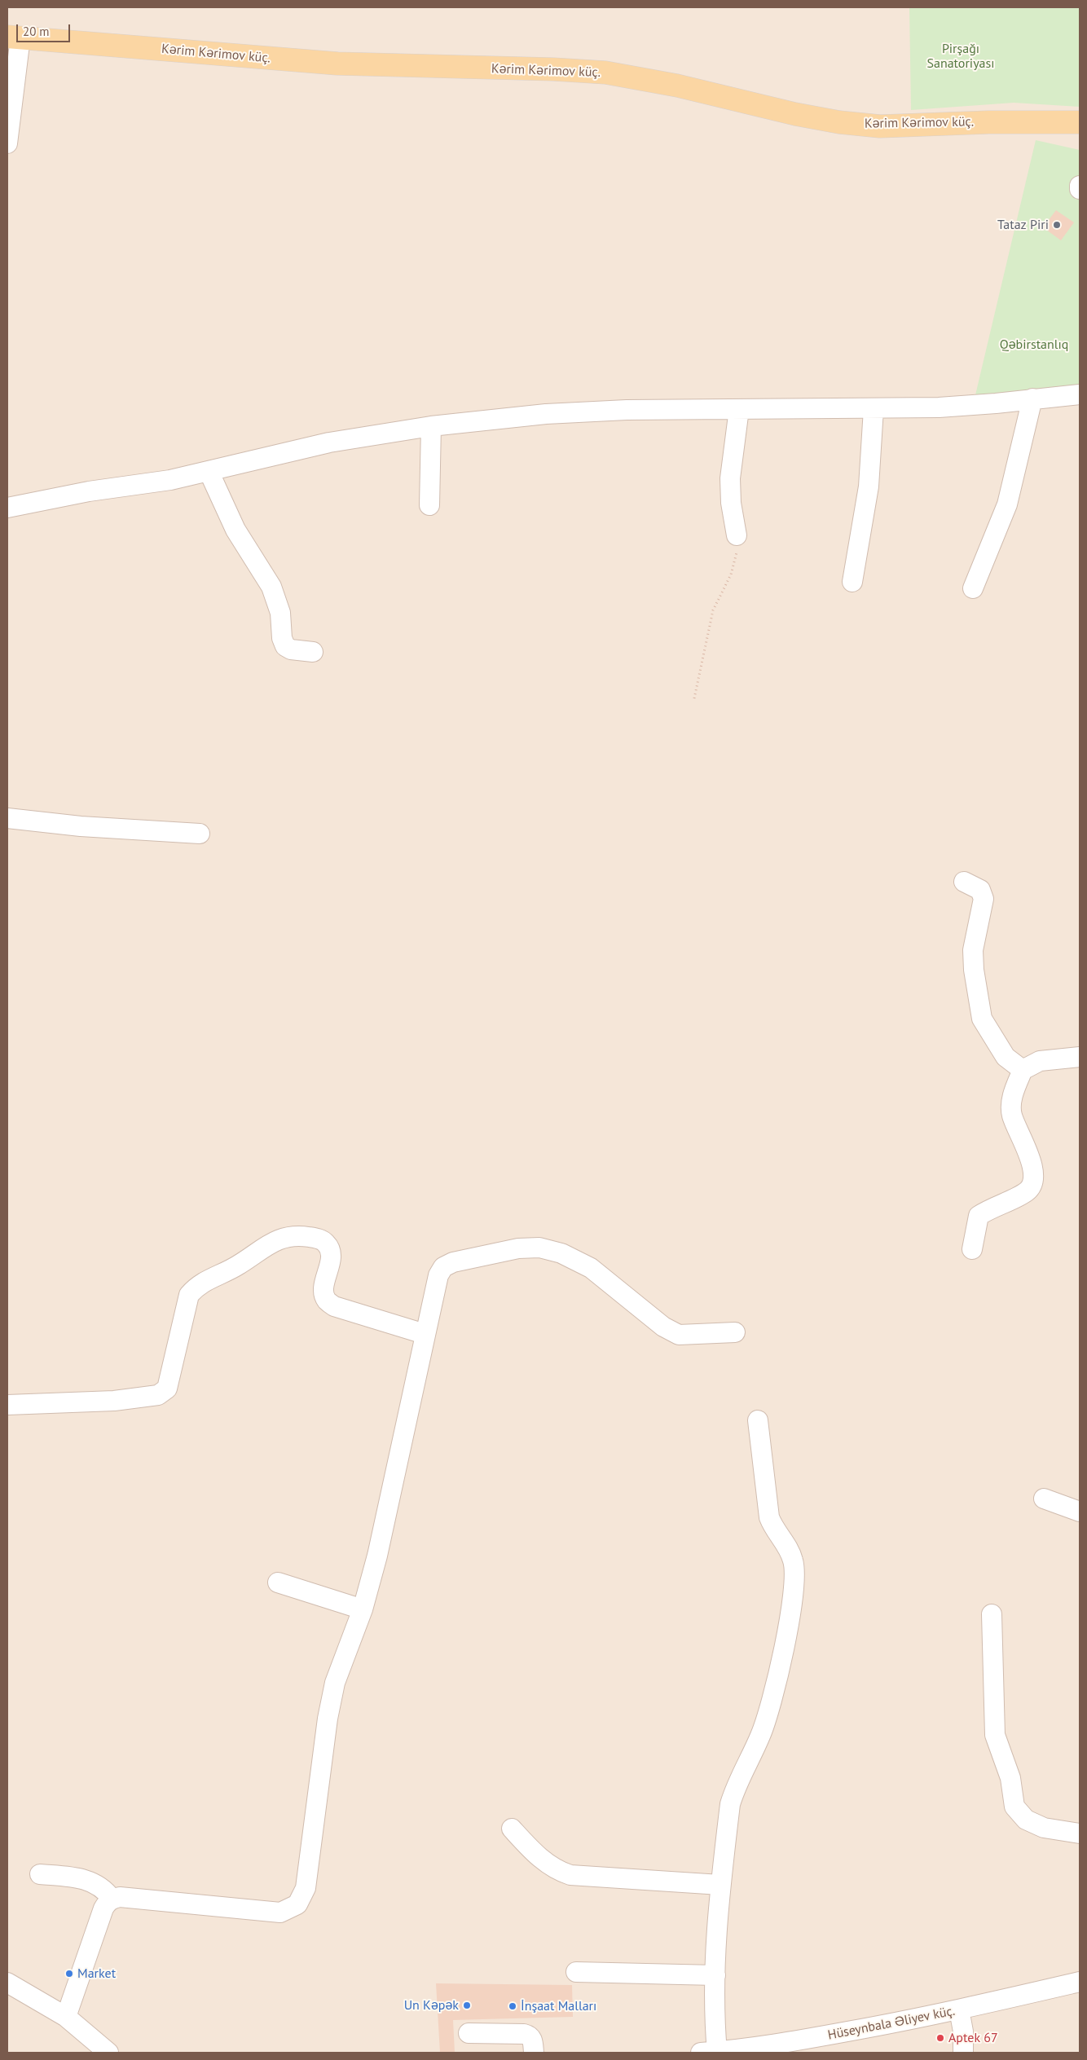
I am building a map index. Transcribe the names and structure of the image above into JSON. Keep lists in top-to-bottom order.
{
  "streets": {
    "main road": ["Kərim Kərimov küç."],
    "street": ["Hüseynbala Əliyev küç."]
  },
  "parks": ["Pirşağı Sanatoriyası", "Qəbirstanlıq"],
  "places": [
    "Tataz Piri",
    "Market",
    "Un Kəpək",
    "İnşaat Malları",
    "Aptek 67"
  ],
  "scale_bar": "20 m"
}
